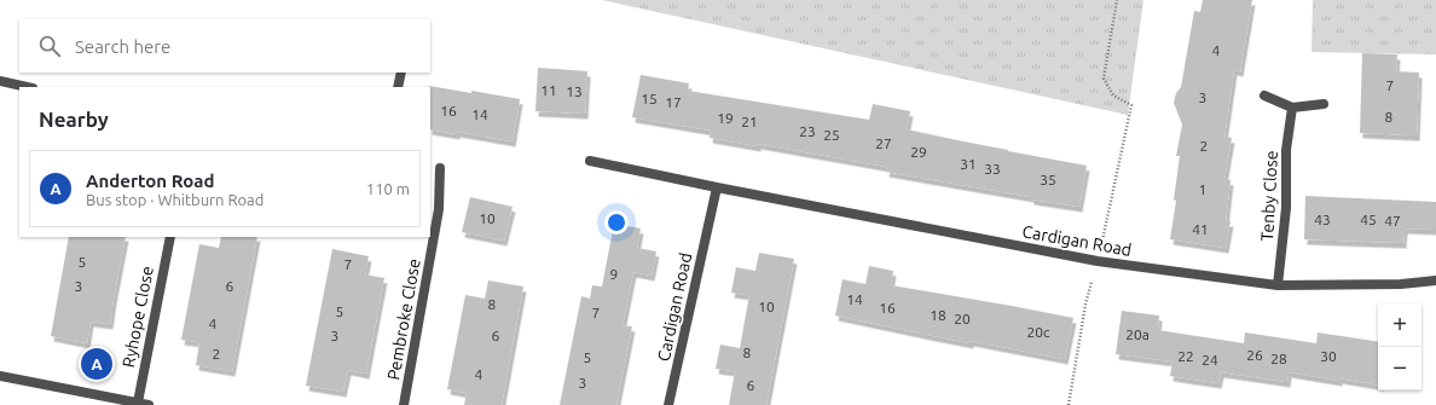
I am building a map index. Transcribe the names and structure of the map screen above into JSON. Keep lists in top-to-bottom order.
{
  "streets": {
    "street": [
      "Tenby Close",
      "Cardigan Road",
      "Ryhope Close",
      "Pembroke Close"
    ]
  },
  "crossings": [
    ["Tenby Close", "Cardigan Road"]
  ],
  "house_numbers": [
    "4",
    "7",
    "11",
    "13",
    "3",
    "15",
    "17",
    "16",
    "14",
    "8",
    "19",
    "21",
    "23",
    "25",
    "27",
    "2",
    "29",
    "31",
    "33",
    "35",
    "1",
    "10",
    "43",
    "45",
    "47",
    "41",
    "5",
    "7",
    "9",
    "3",
    "6",
    "14",
    "8",
    "10",
    "16",
    "5",
    "7",
    "18",
    "20",
    "4",
    "20c",
    "20a",
    "3",
    "6",
    "8",
    "2",
    "26",
    "22",
    "30",
    "5",
    "28",
    "24",
    "4",
    "3",
    "6"
  ],
  "page": {
    "search": "Search here",
    "heading": "Nearby",
    "list": [
      {
        "mark": "A",
        "name": "Anderton Road",
        "note": "Bus stop · Whitburn Road",
        "value": "110 m"
      }
    ],
    "map_buttons": ["+", "−"],
    "pins": "A"
  }
}
